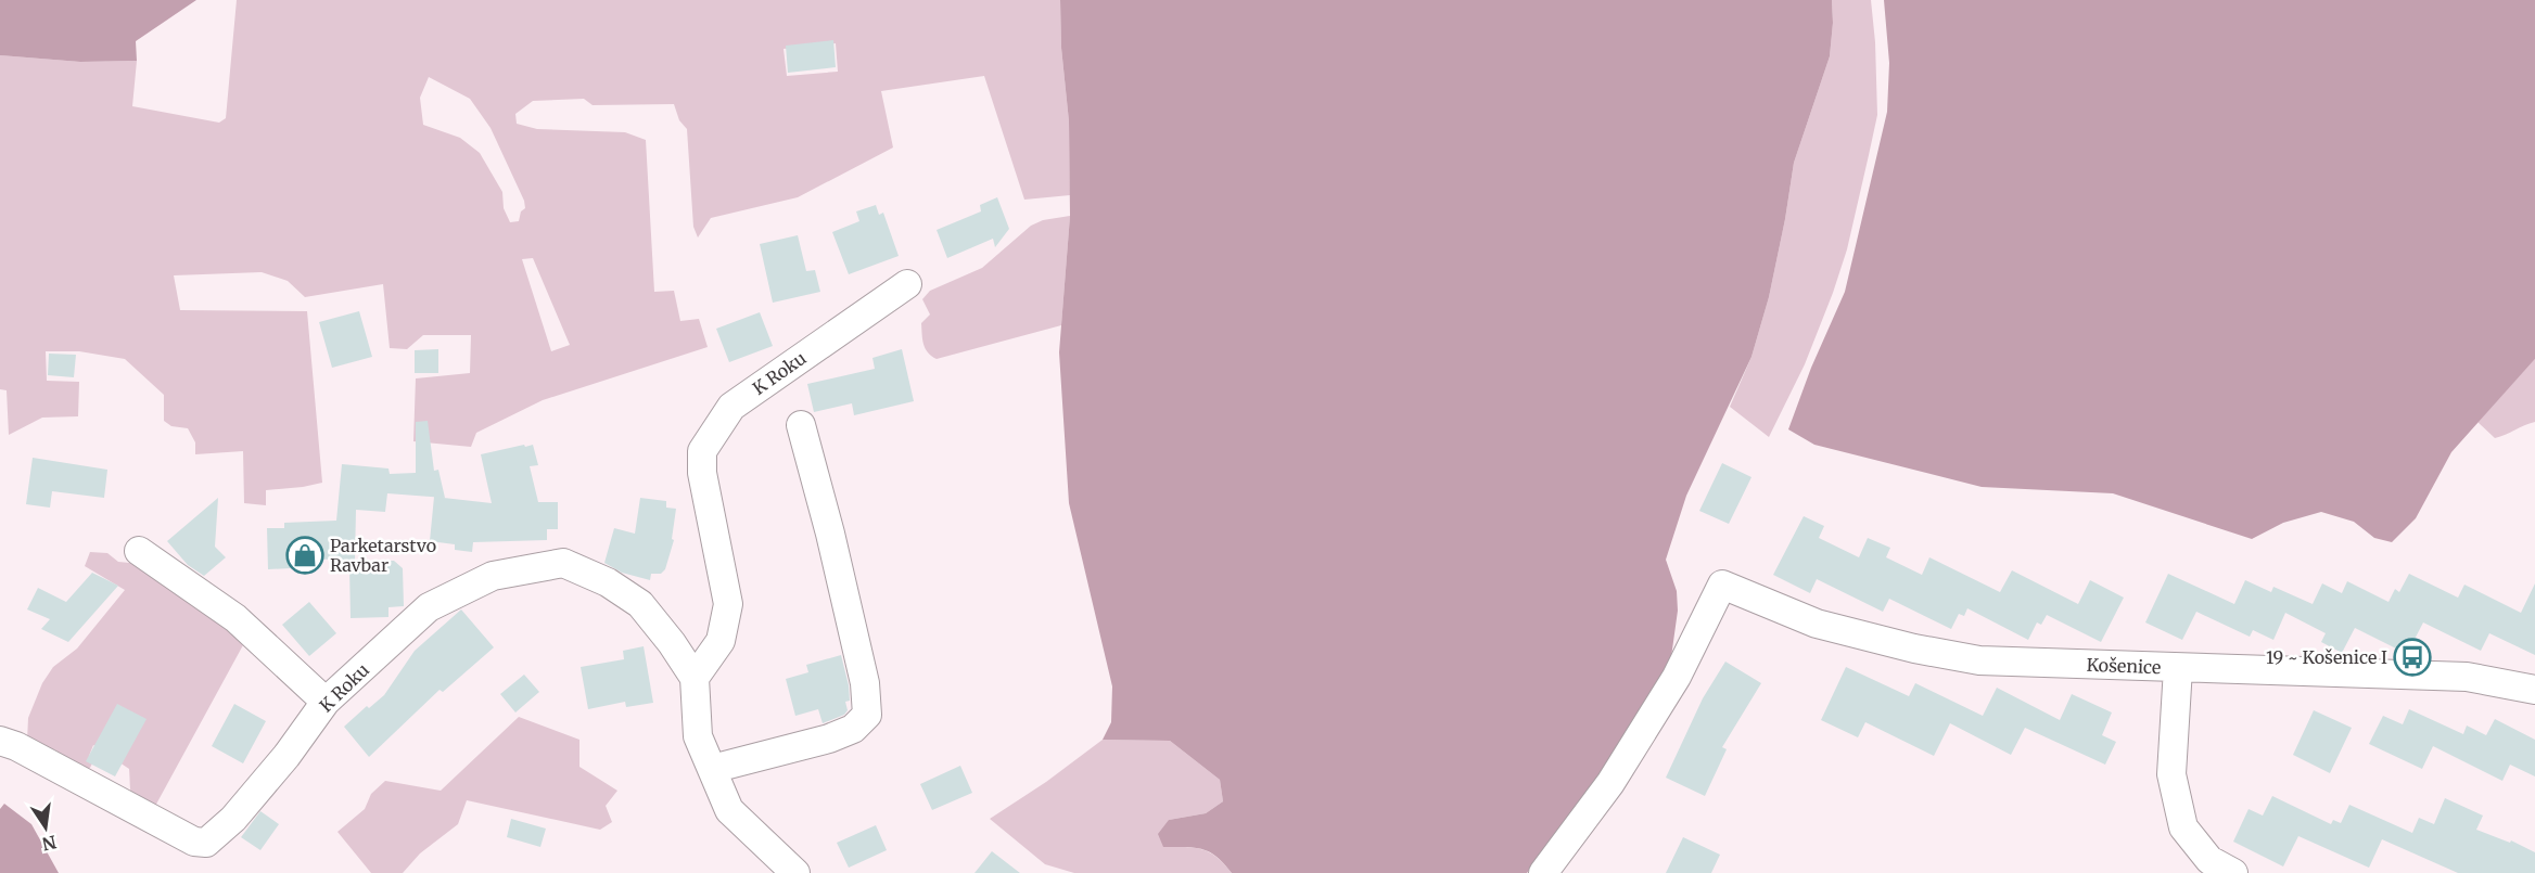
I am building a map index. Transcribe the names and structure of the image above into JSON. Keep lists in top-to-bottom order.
{
  "streets": {
    "street": ["K Roku", "Košenice"]
  },
  "places": {
    "shop": ["Parketarstvo Ravbar"],
    "bus stop": ["19 ~ Košenice I"]
  },
  "north": "bottom"
}
